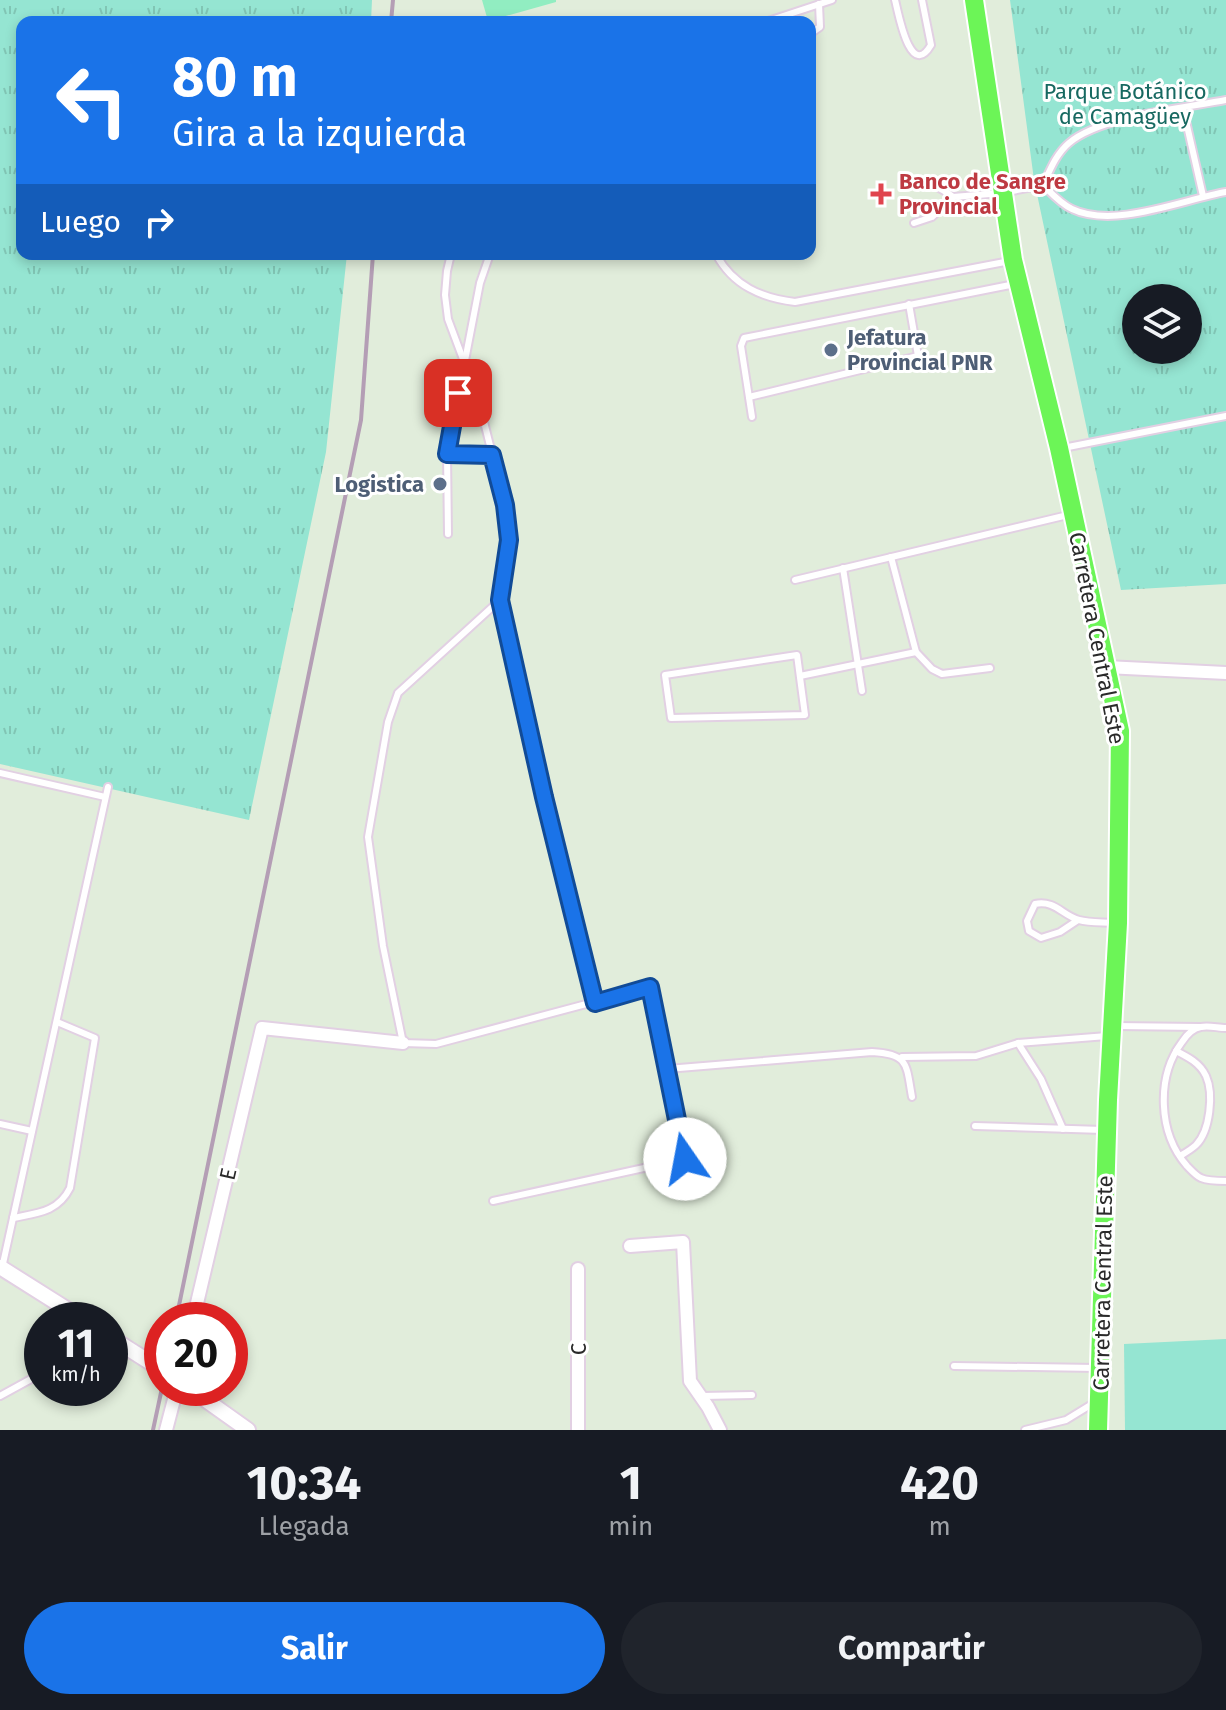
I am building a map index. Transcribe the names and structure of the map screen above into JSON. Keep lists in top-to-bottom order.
{
  "streets": {
    "main road": ["Carretera Central Este"],
    "street": ["E", "C"]
  },
  "parks": ["Parque Botánico de Camagüey"],
  "places": {
    "health": ["Banco de Sangre Provincial"],
    "other": ["Jefatura Provincial PNR", "Logistica"]
  },
  "page": {
    "turn": ["80 m", "Gira a la izquierda"],
    "then": "Luego",
    "speed": "11 km/h",
    "limit": "20",
    "eta": [
      "10:34",
      "Llegada",
      "1",
      "min",
      "420",
      "m"
    ],
    "buttons": ["Salir", "Compartir"]
  }
}
